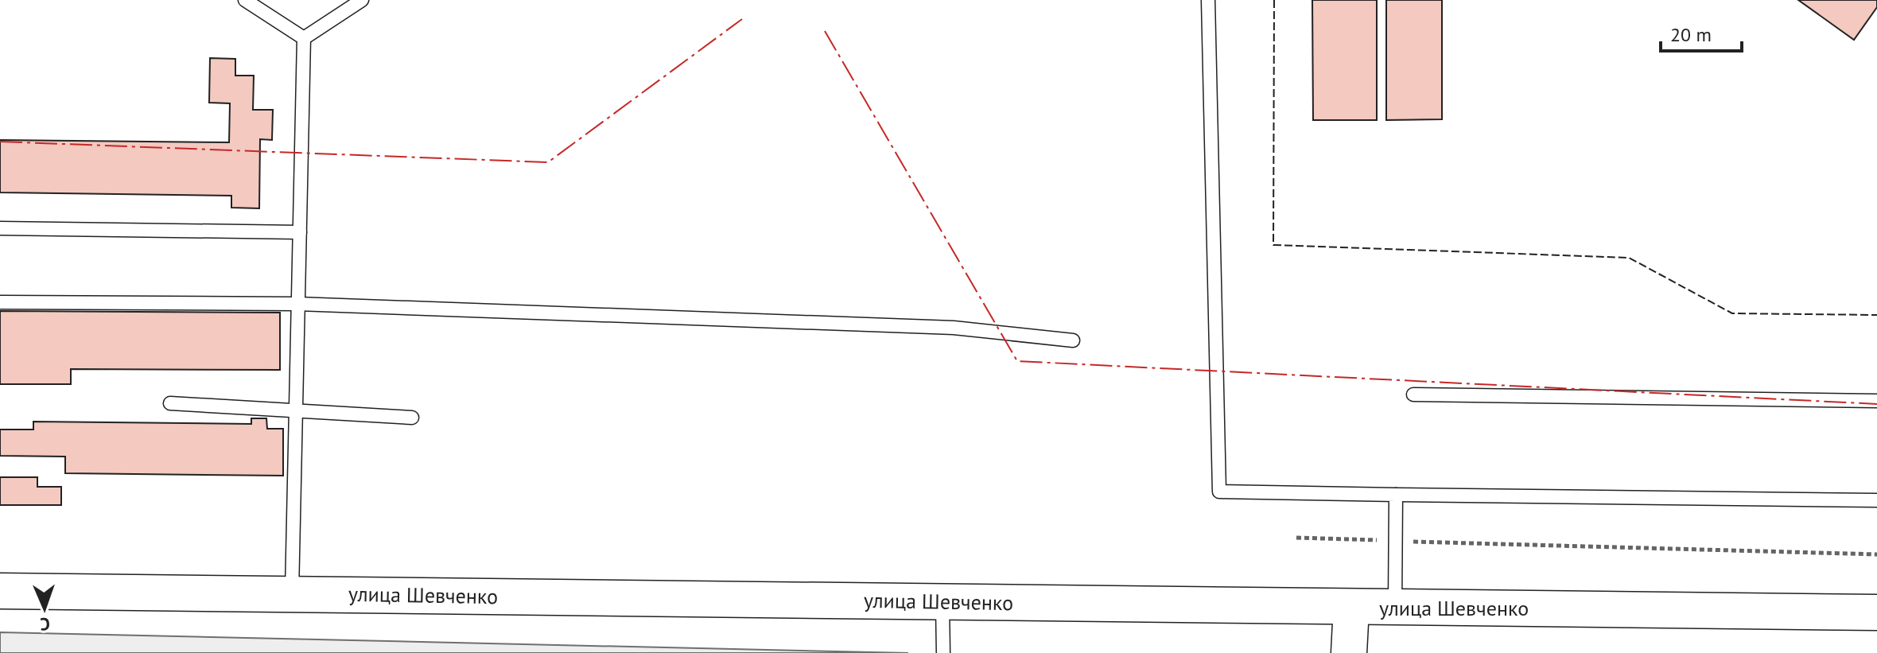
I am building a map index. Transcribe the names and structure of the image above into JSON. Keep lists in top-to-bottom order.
{
  "streets": {
    "main road": ["улица Шевченко"]
  },
  "scale_bar": "20 m",
  "north": "bottom"
}
